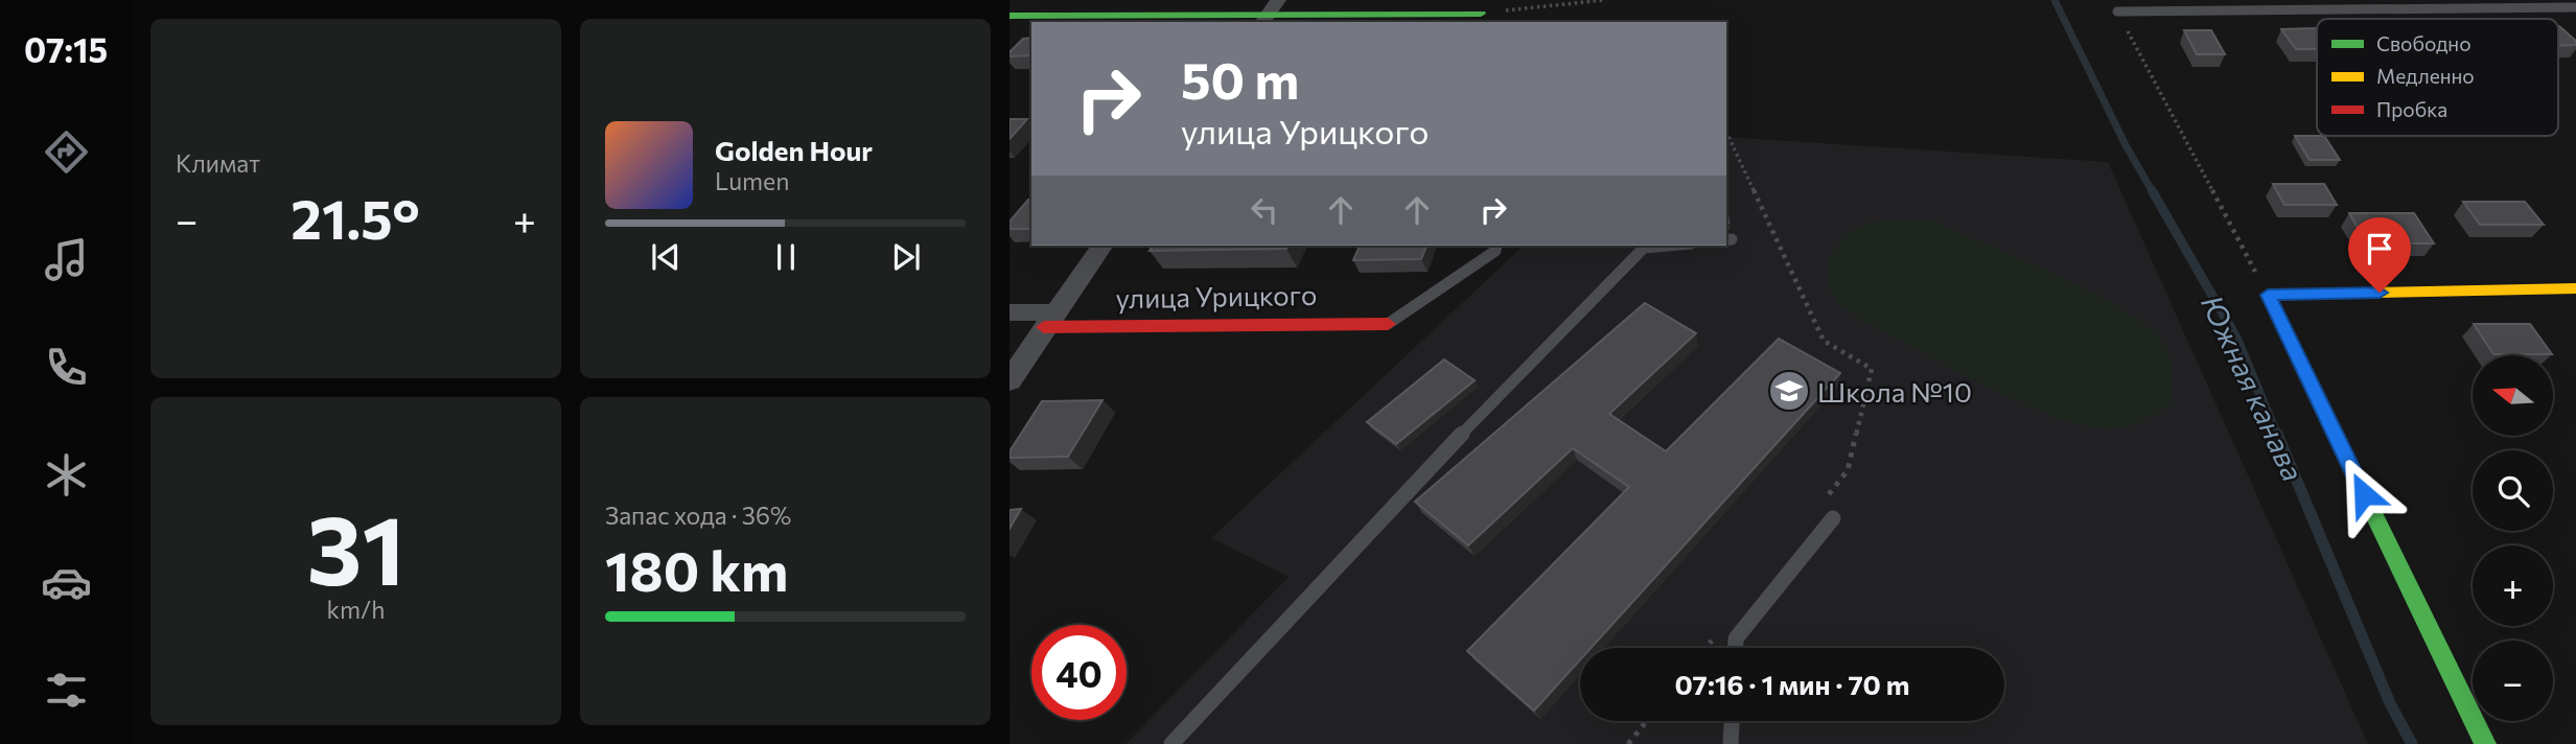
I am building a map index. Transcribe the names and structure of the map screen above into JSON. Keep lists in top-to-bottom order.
{
  "streets": {
    "street": ["улица Урицкого"]
  },
  "water": ["Южная канава"],
  "places": {
    "school or university": ["Школа №10"]
  },
  "legend": ["Свободно", "Медленно", "Пробка"],
  "north": "left",
  "page": {
    "tabs": "07:15",
    "tile": [
      "Климат",
      ["31", "km/h"],
      ["Запас хода · 36%", "180 km"]
    ],
    "turn": ["50 m", "улица Урицкого"],
    "song": ["Golden Hour", "Lumen"],
    "heat": ["−", "21.5°", "+"],
    "map_buttons": ["+", "−"],
    "limit": "40",
    "trip": "07:16 · 1 мин · 70 m"
  }
}
